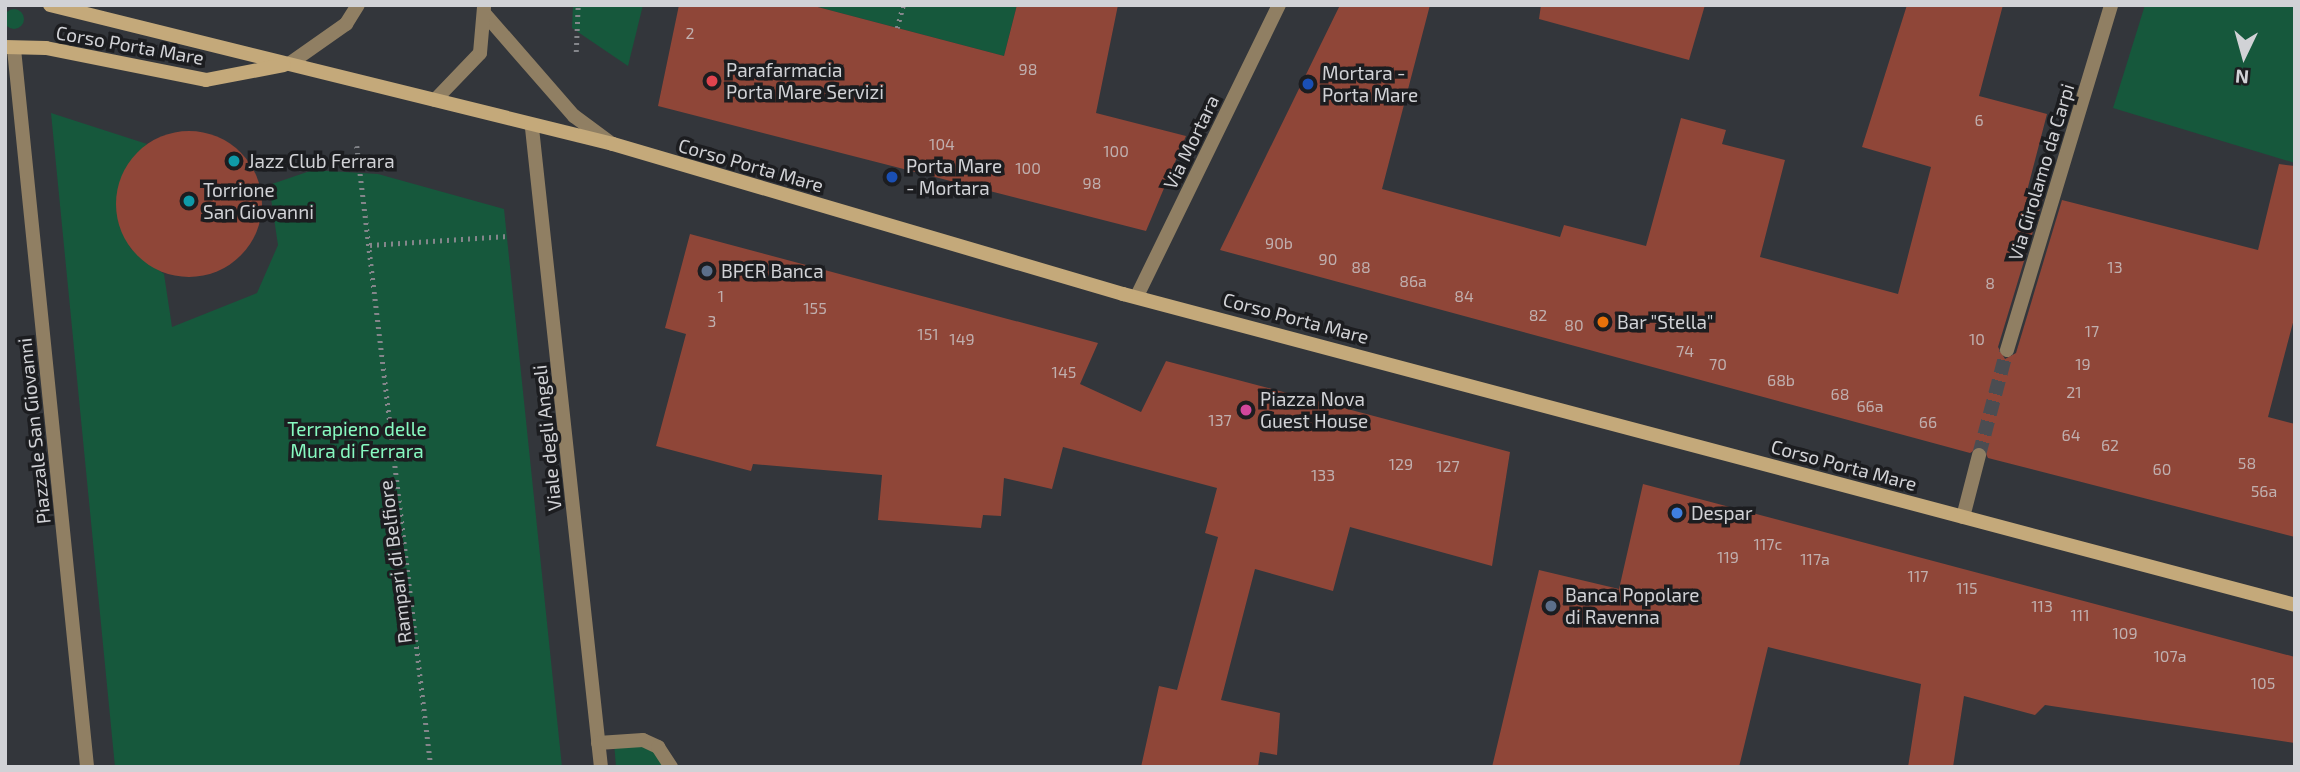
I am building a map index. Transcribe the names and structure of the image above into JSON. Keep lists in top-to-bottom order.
{
  "streets": {
    "street": [
      "Corso Porta Mare",
      "Via Mortara",
      "Via Girolamo da Carpi",
      "Piazzale San Giovanni",
      "Viale degli Angeli"
    ],
    "path": ["Rampari di Belfiore"]
  },
  "crossings": [
    ["Corso Porta Mare", "Via Mortara"],
    ["Corso Porta Mare", "Piazzale San Giovanni"],
    ["Corso Porta Mare", "Viale degli Angeli"]
  ],
  "parks": ["Terrapieno delle Mura di Ferrara"],
  "places": [
    "Parafarmacia Porta Mare Servizi",
    "Mortara - Porta Mare",
    "Jazz Club Ferrara",
    "Porta Mare - Mortara",
    "Torrione San Giovanni",
    "BPER Banca",
    "Bar \"Stella\"",
    "Piazza Nova Guest House",
    "Despar",
    "Banca Popolare di Ravenna"
  ],
  "house_numbers": [
    "2",
    "98",
    "6",
    "104",
    "100",
    "100",
    "98",
    "90b",
    "90",
    "88",
    "13",
    "86a",
    "8",
    "1",
    "84",
    "155",
    "82",
    "3",
    "80",
    "17",
    "151",
    "149",
    "10",
    "74",
    "70",
    "19",
    "145",
    "68b",
    "21",
    "68",
    "66a",
    "137",
    "66",
    "64",
    "62",
    "58",
    "129",
    "127",
    "60",
    "133",
    "56a",
    "117c",
    "119",
    "117a",
    "117",
    "115",
    "113",
    "111",
    "109",
    "107a",
    "105"
  ],
  "north": "bottom"
}
